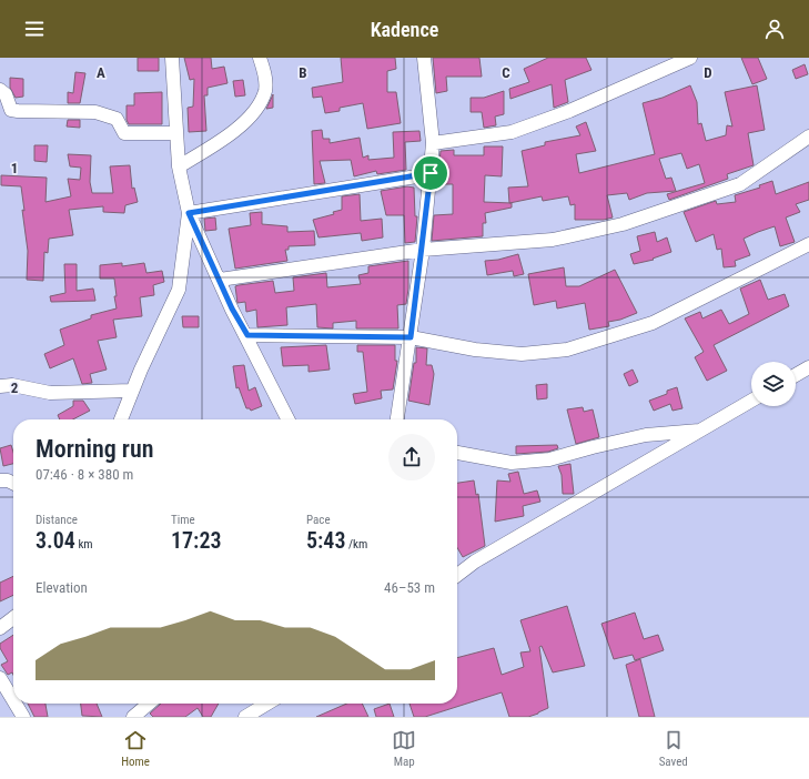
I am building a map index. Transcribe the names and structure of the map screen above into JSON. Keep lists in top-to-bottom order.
{
  "page": {
    "header": "Kadence",
    "heading": ["Morning run", "07:46 · 8 × 380 m"],
    "stats": [
      ["Distance", "3.04 km"],
      ["Time", "17:23"],
      ["Pace", "5:43 /km"]
    ],
    "chart": ["Elevation", "46–53 m"],
    "tabs": ["Home", "Map", "Saved"]
  },
  "grid": {
    "columns": [
      "A",
      "B",
      "C",
      "D"
    ],
    "rows": ["1", "2"]
  }
}
